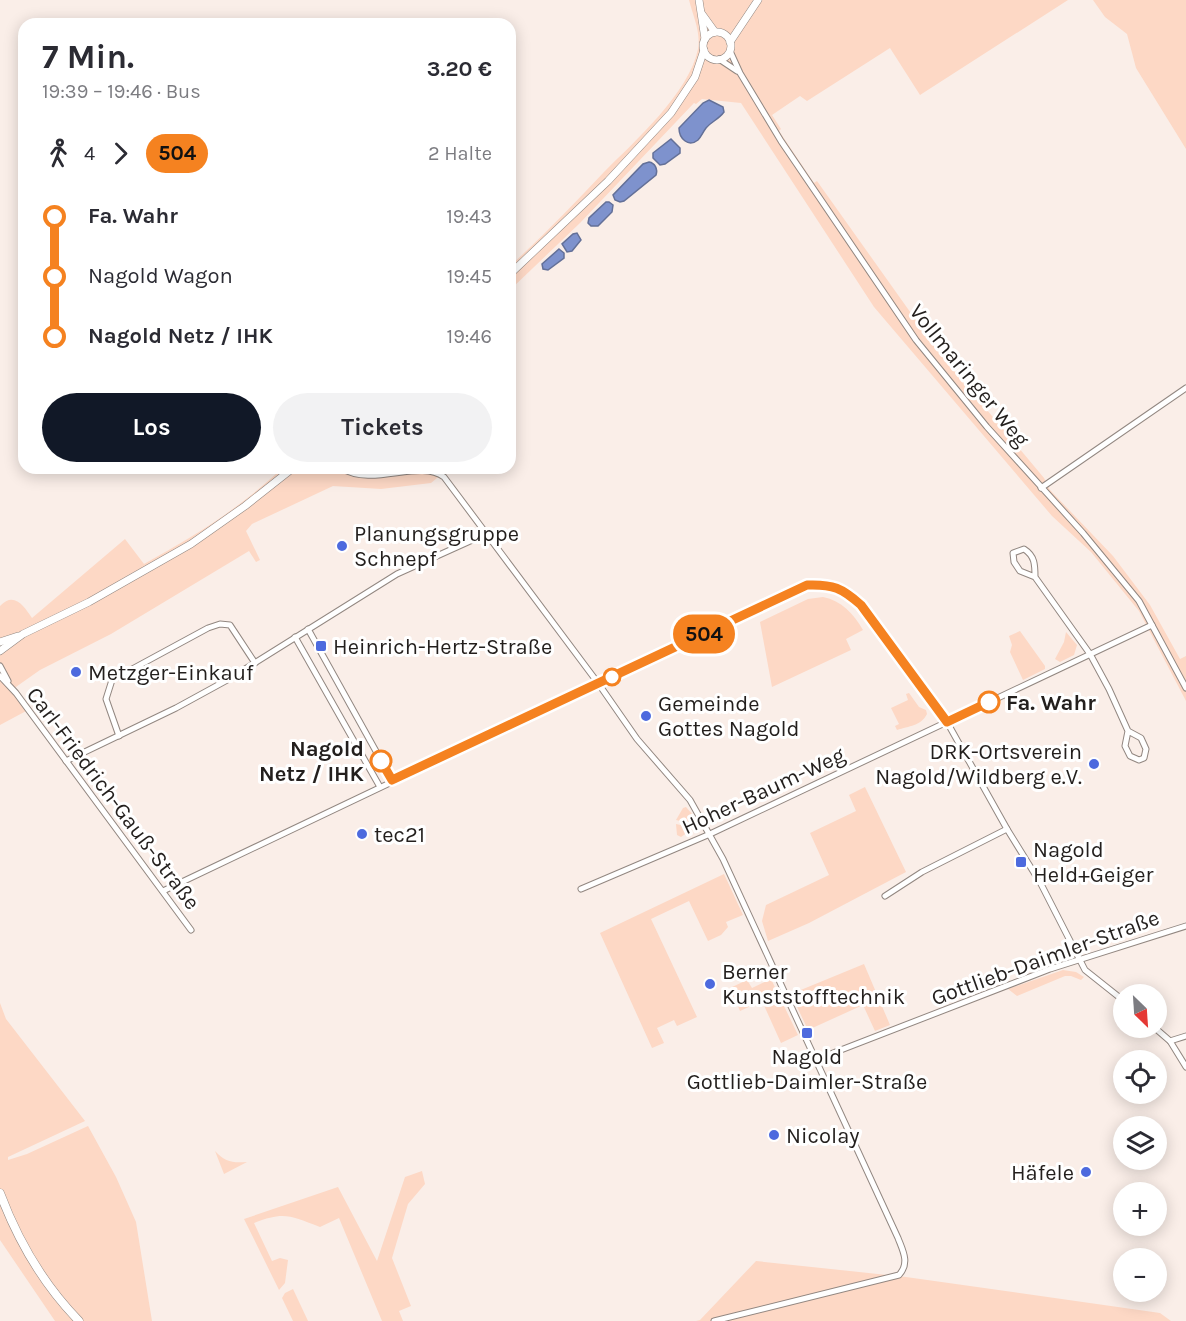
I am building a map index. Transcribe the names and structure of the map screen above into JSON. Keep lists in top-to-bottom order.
{
  "streets": {
    "street": [
      "Vollmaringer Weg",
      "Hoher-Baum-Weg",
      "Carl-Friedrich-Gauß-Straße",
      "Gottlieb-Daimler-Straße"
    ]
  },
  "crossings": [
    ["Vollmaringer Weg", "Hoher-Baum-Weg"]
  ],
  "places": {
    "other": [
      "Planungsgruppe Schnepf",
      "Metzger-Einkauf",
      "Fa. Wahr",
      "Gemeinde Gottes Nagold",
      "Nagold Netz / IHK",
      "DRK-Ortsverein Nagold/Wildberg e.V.",
      "tec21",
      "Berner Kunststofftechnik",
      "Nicolay",
      "Häfele"
    ],
    "transit": ["Heinrich-Hertz-Straße", "Nagold Held+Geiger", "Nagold Gottlieb-Daimler-Straße"]
  },
  "lines": ["bus line 504"],
  "north": "bottom right",
  "page": {
    "on_map": "504",
    "heading": ["7 Min.", "19:39 – 19:46 · Bus", "3.20 €"],
    "legs": ["4", "504", "2 Halte"],
    "list": [
      {
        "name": "Fa. Wahr",
        "value": "19:43"
      },
      {
        "name": "Nagold Wagon",
        "value": "19:45"
      },
      {
        "name": "Nagold Netz / IHK",
        "value": "19:46"
      }
    ],
    "buttons": ["Los", "Tickets"],
    "map_buttons": ["+", "−"]
  }
}
